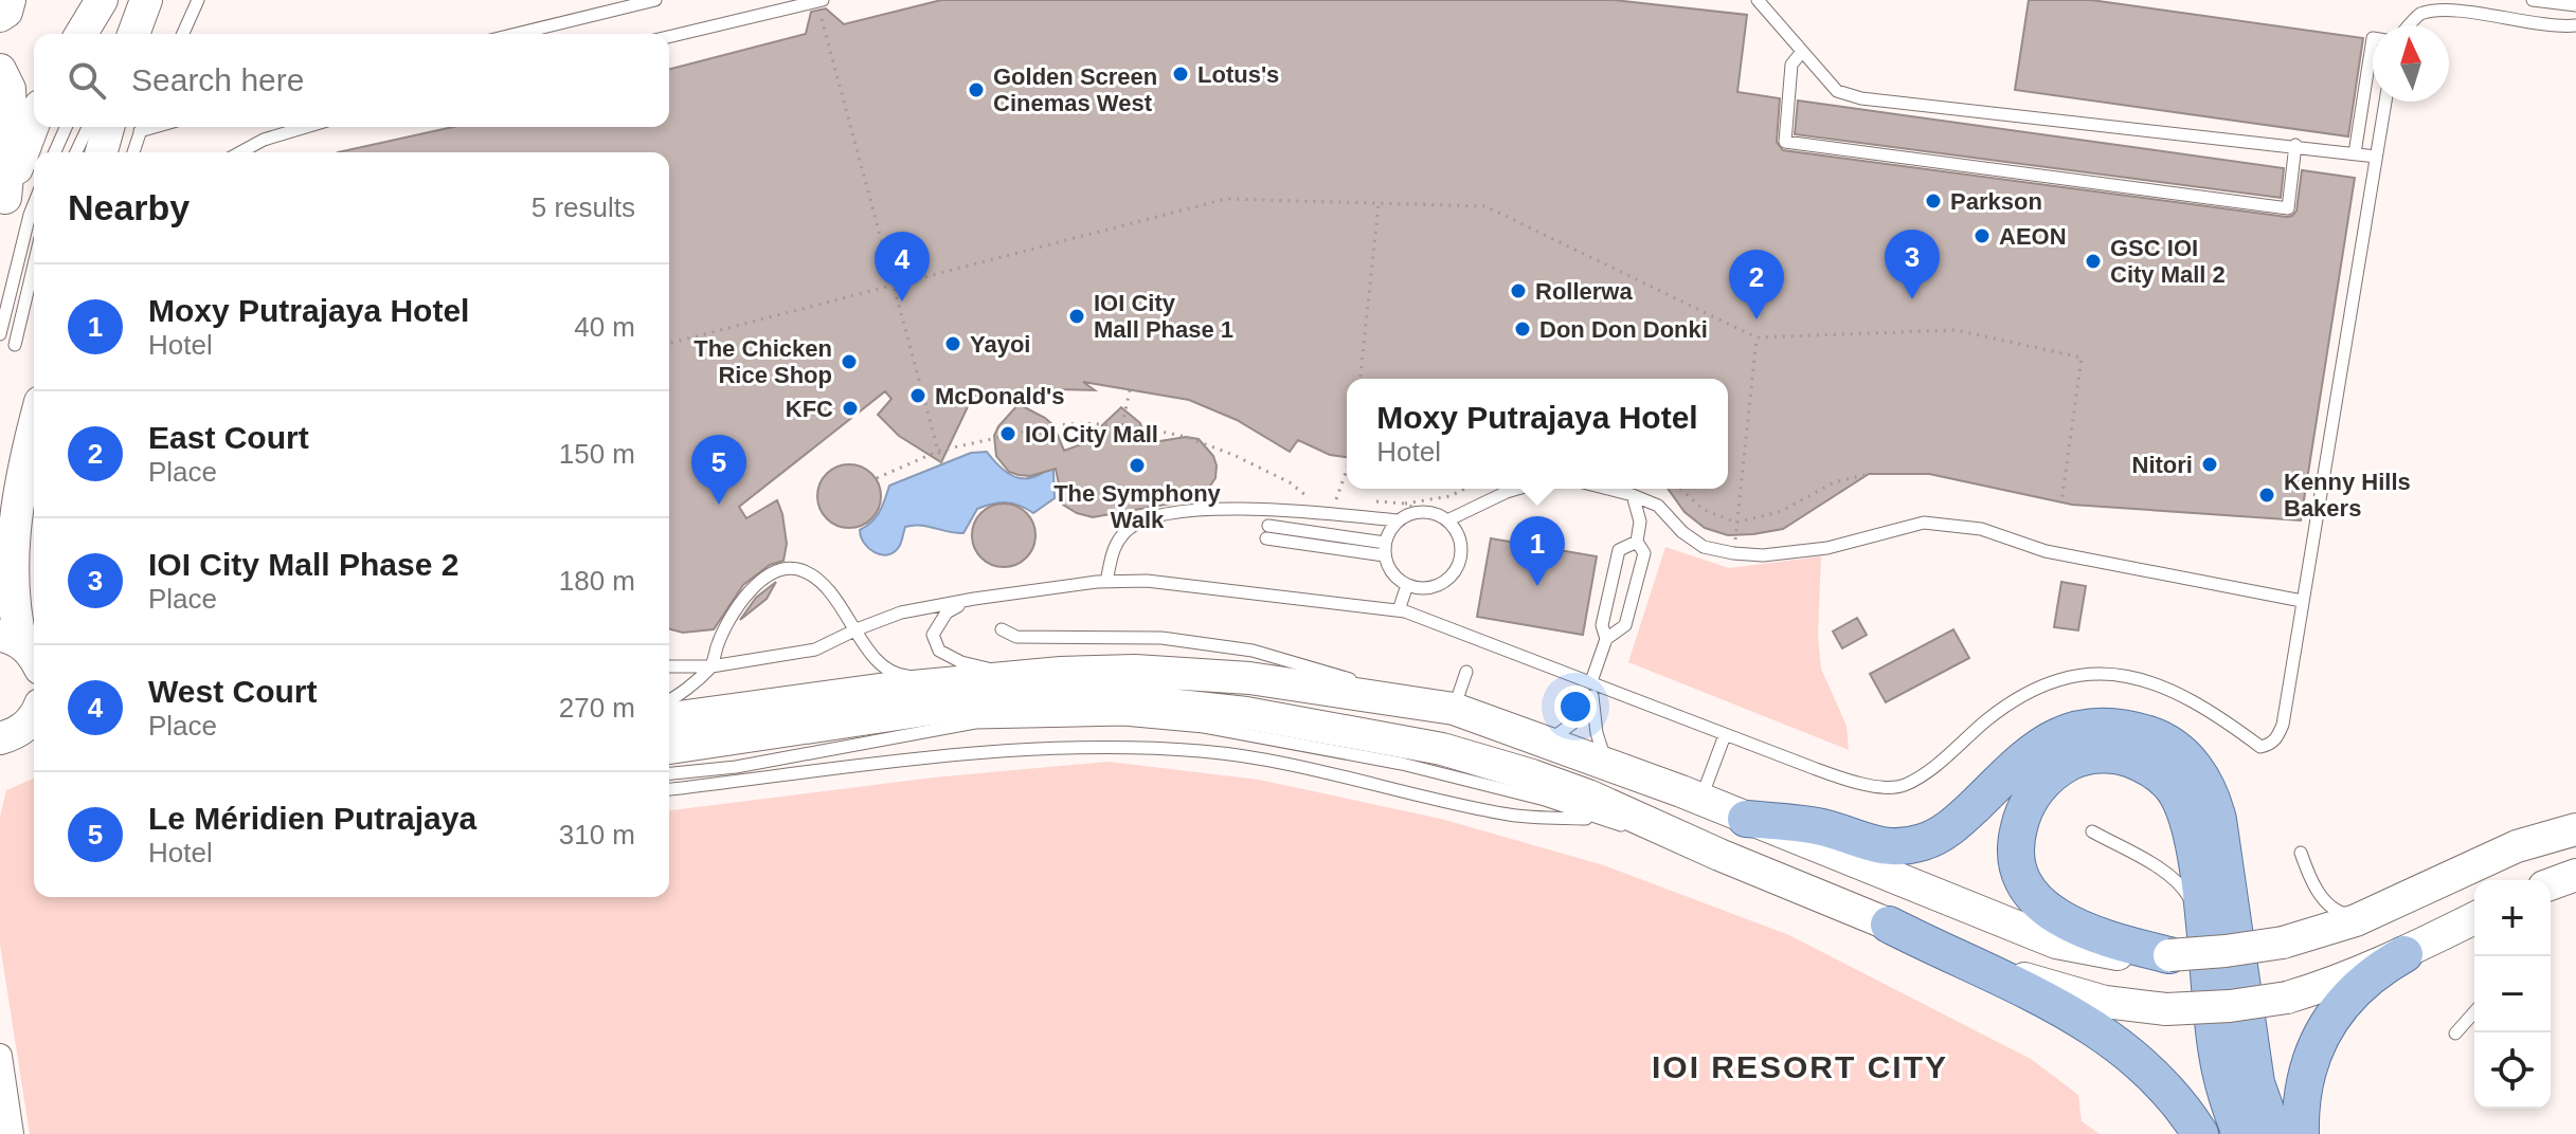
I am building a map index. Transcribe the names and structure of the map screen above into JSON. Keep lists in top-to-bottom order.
{
  "districts": ["IOI RESORT CITY"],
  "places": [
    "Lotus's",
    "Golden Screen Cinemas West",
    "Parkson",
    "AEON",
    "GSC IOI City Mall 2",
    "Rollerwa",
    "IOI City Mall Phase 1",
    "Don Don Donki",
    "Yayoi",
    "The Chicken Rice Shop",
    "McDonald's",
    "KFC",
    "IOI City Mall",
    "Nitori",
    "The Symphony Walk",
    "Kenny Hills Bakers"
  ],
  "north": "top",
  "page": {
    "search": "Search here",
    "heading": ["Nearby", "5 results"],
    "pins": [
      "3",
      "4",
      "2",
      "5",
      "1"
    ],
    "list": [
      {
        "mark": "1",
        "name": "Moxy Putrajaya Hotel",
        "note": "Hotel",
        "value": "40 m"
      },
      {
        "mark": "2",
        "name": "East Court",
        "note": "Place",
        "value": "150 m"
      },
      {
        "mark": "3",
        "name": "IOI City Mall Phase 2",
        "note": "Place",
        "value": "180 m"
      },
      {
        "mark": "4",
        "name": "West Court",
        "note": "Place",
        "value": "270 m"
      },
      {
        "mark": "5",
        "name": "Le Méridien Putrajaya",
        "note": "Hotel",
        "value": "310 m"
      }
    ],
    "popup": ["Moxy Putrajaya Hotel", "Hotel"],
    "map_buttons": ["+", "−"]
  }
}
